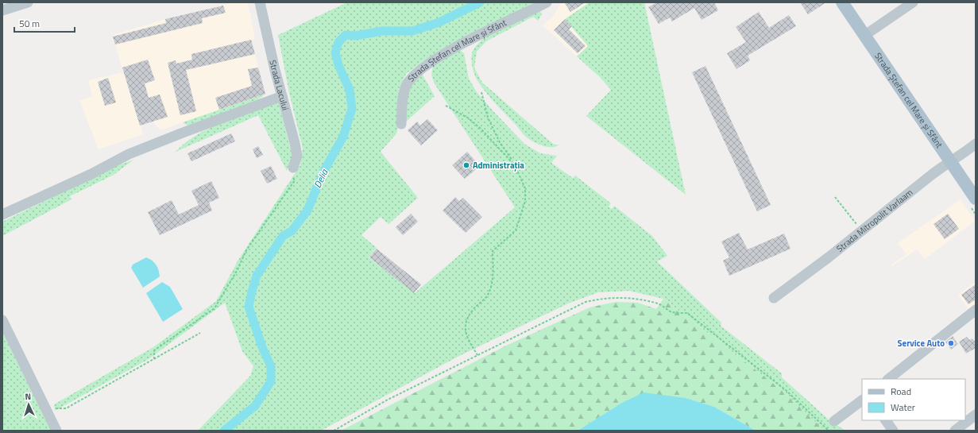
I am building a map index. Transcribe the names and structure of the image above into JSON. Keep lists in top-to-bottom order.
{
  "streets": {
    "main road": ["Strada Ștefan cel Mare și Sfânt"],
    "street": ["Strada Lacului", "Strada Mitropolit Varlaam"]
  },
  "crossings": [
    ["Strada Ștefan cel Mare și Sfânt", "Strada Mitropolit Varlaam"]
  ],
  "water": ["Delia"],
  "places": ["Administrația", "Service Auto"],
  "legend": ["Road", "Water"],
  "scale_bar": "50 m",
  "north": "top"
}
